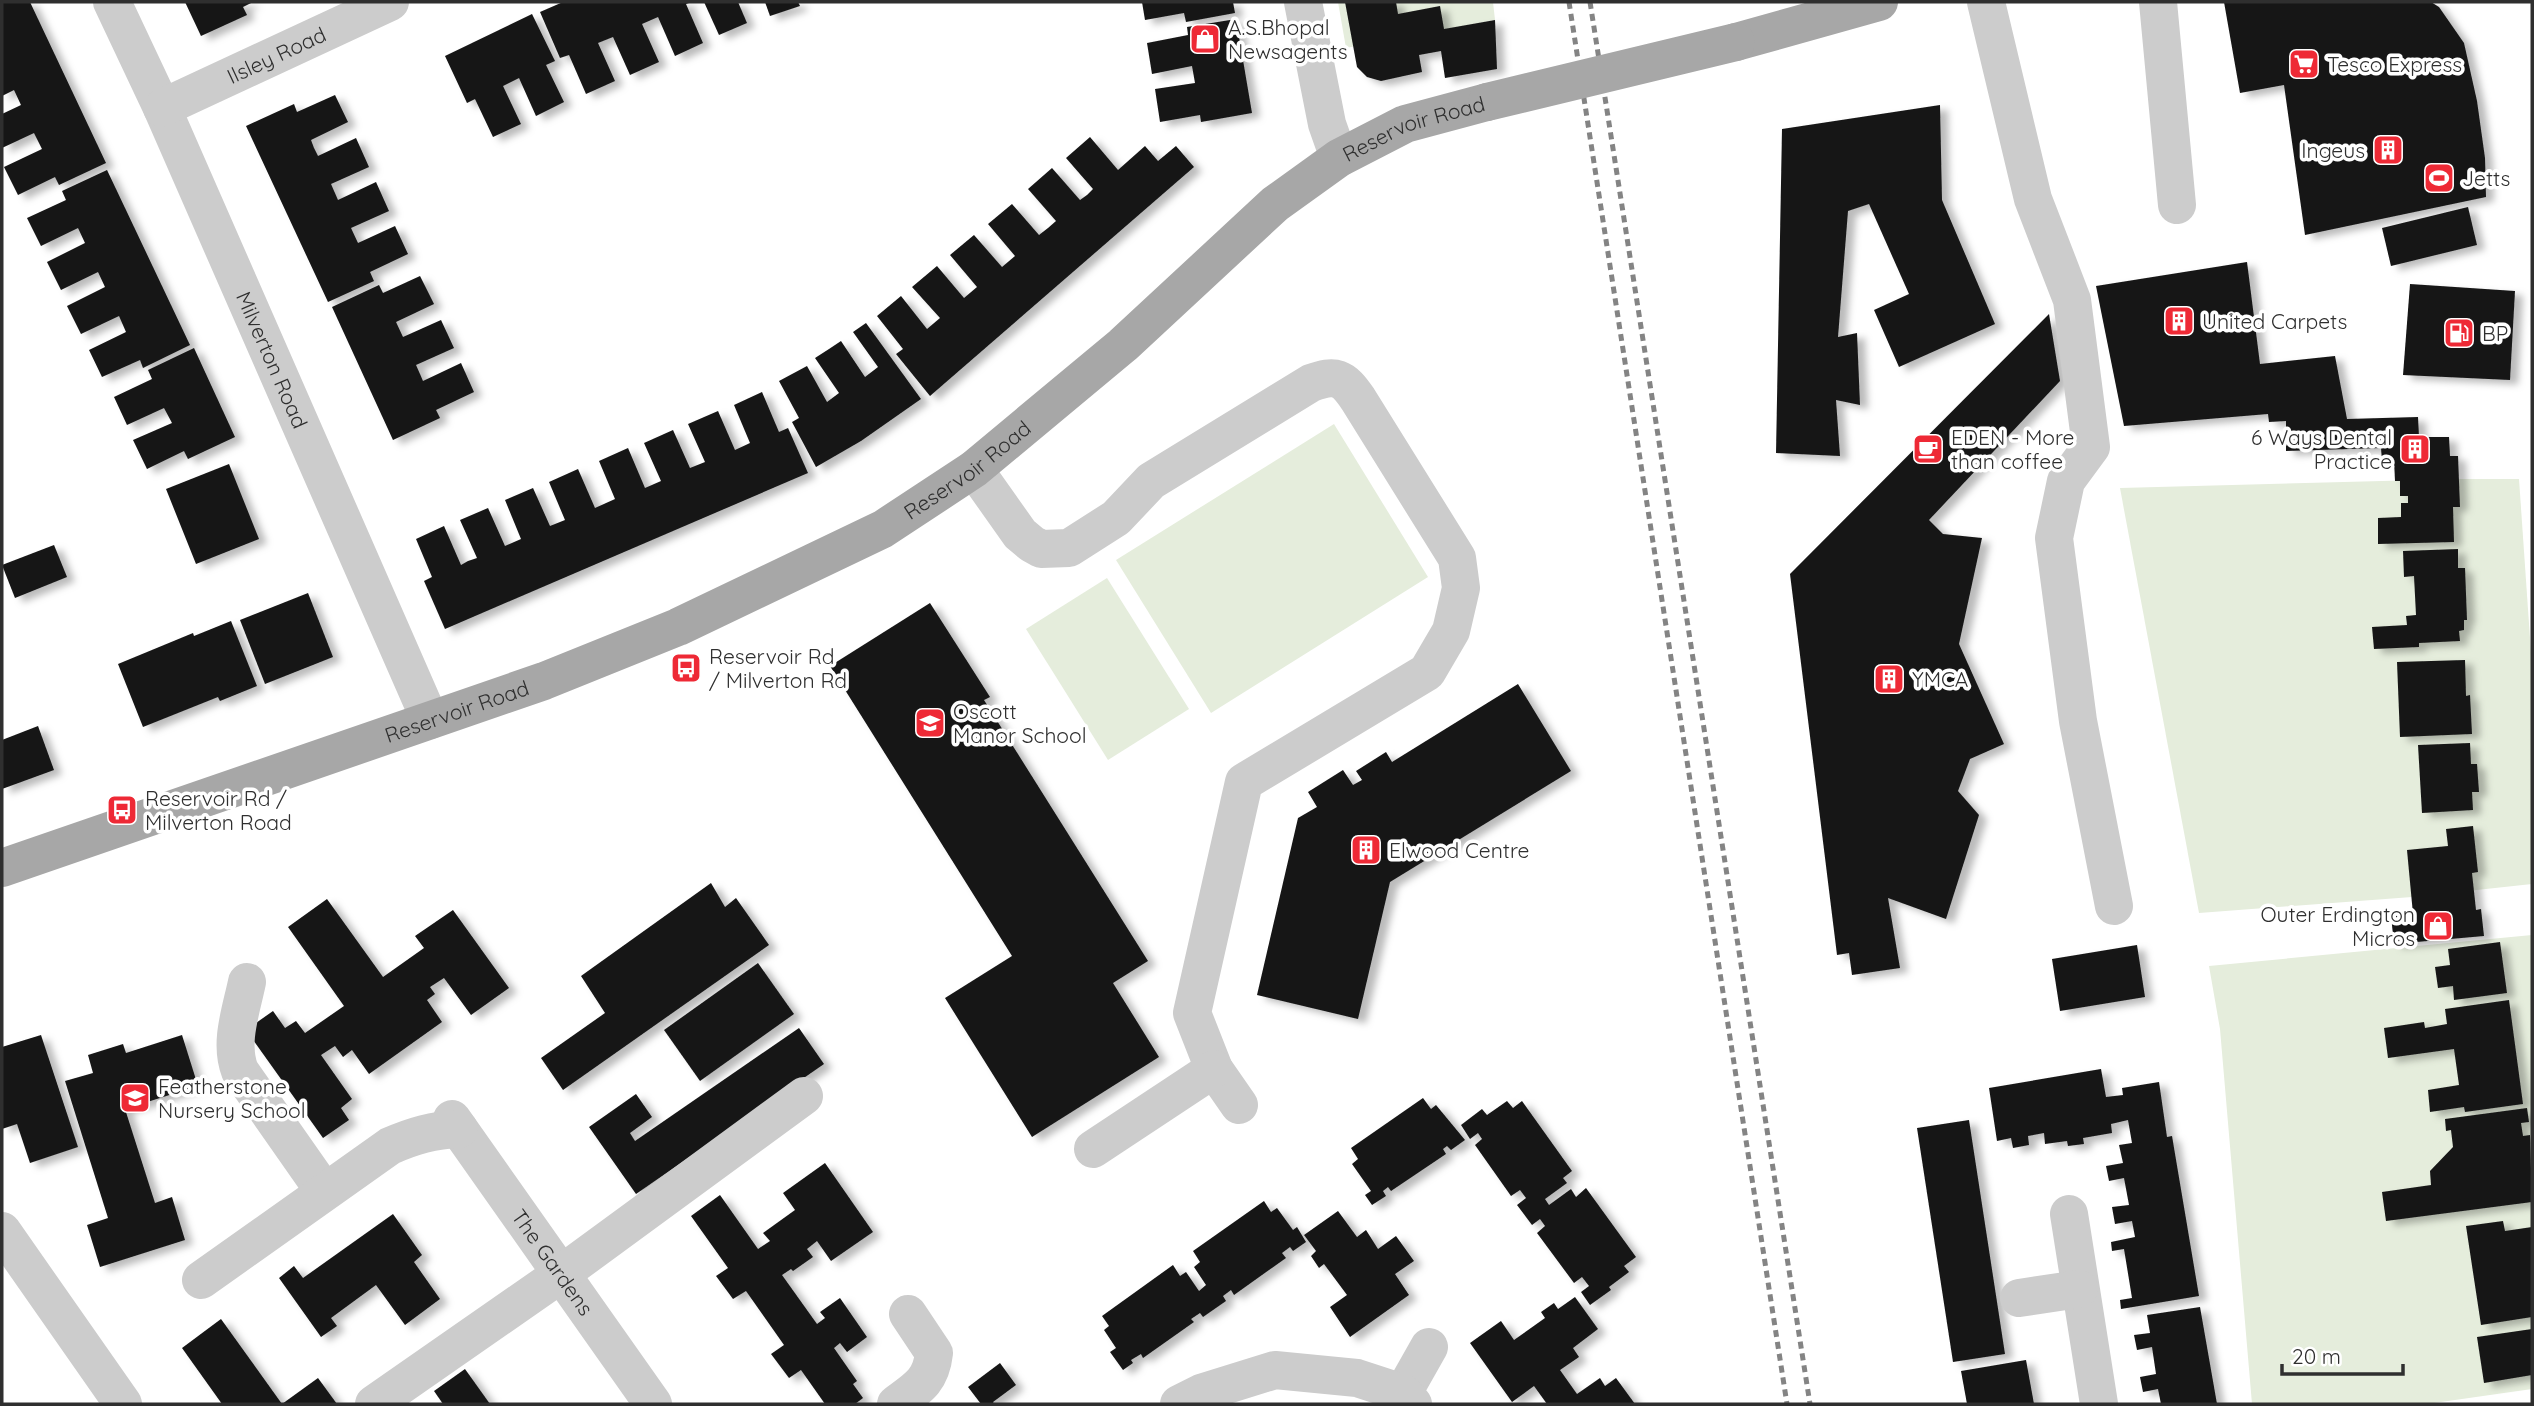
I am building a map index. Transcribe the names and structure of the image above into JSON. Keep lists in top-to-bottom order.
{
  "streets": {
    "main road": ["Reservoir Road"],
    "street": ["Ilsley Road", "Milverton Road", "The Gardens"]
  },
  "crossings": [
    ["Ilsley Road", "Milverton Road"],
    ["Reservoir Road", "Milverton Road"]
  ],
  "places": {
    "shop": ["A.S.Bhopal Newsagents", "Outer Erdington Micros"],
    "supermarket": ["Tesco Express"],
    "building": [
      "Ingeus",
      "United Carpets",
      "6 Ways Dental Practice",
      "YMCA",
      "Elwood Centre"
    ],
    "sports": ["Jetts"],
    "fuel station": ["BP"],
    "cafe": ["EDEN - More than coffee"],
    "bus stop": ["Reservoir Rd / Milverton Rd", "Reservoir Rd / Milverton Road"],
    "school or university": ["Oscott Manor School", "Featherstone Nursery School"]
  },
  "scale_bar": "20 m"
}
